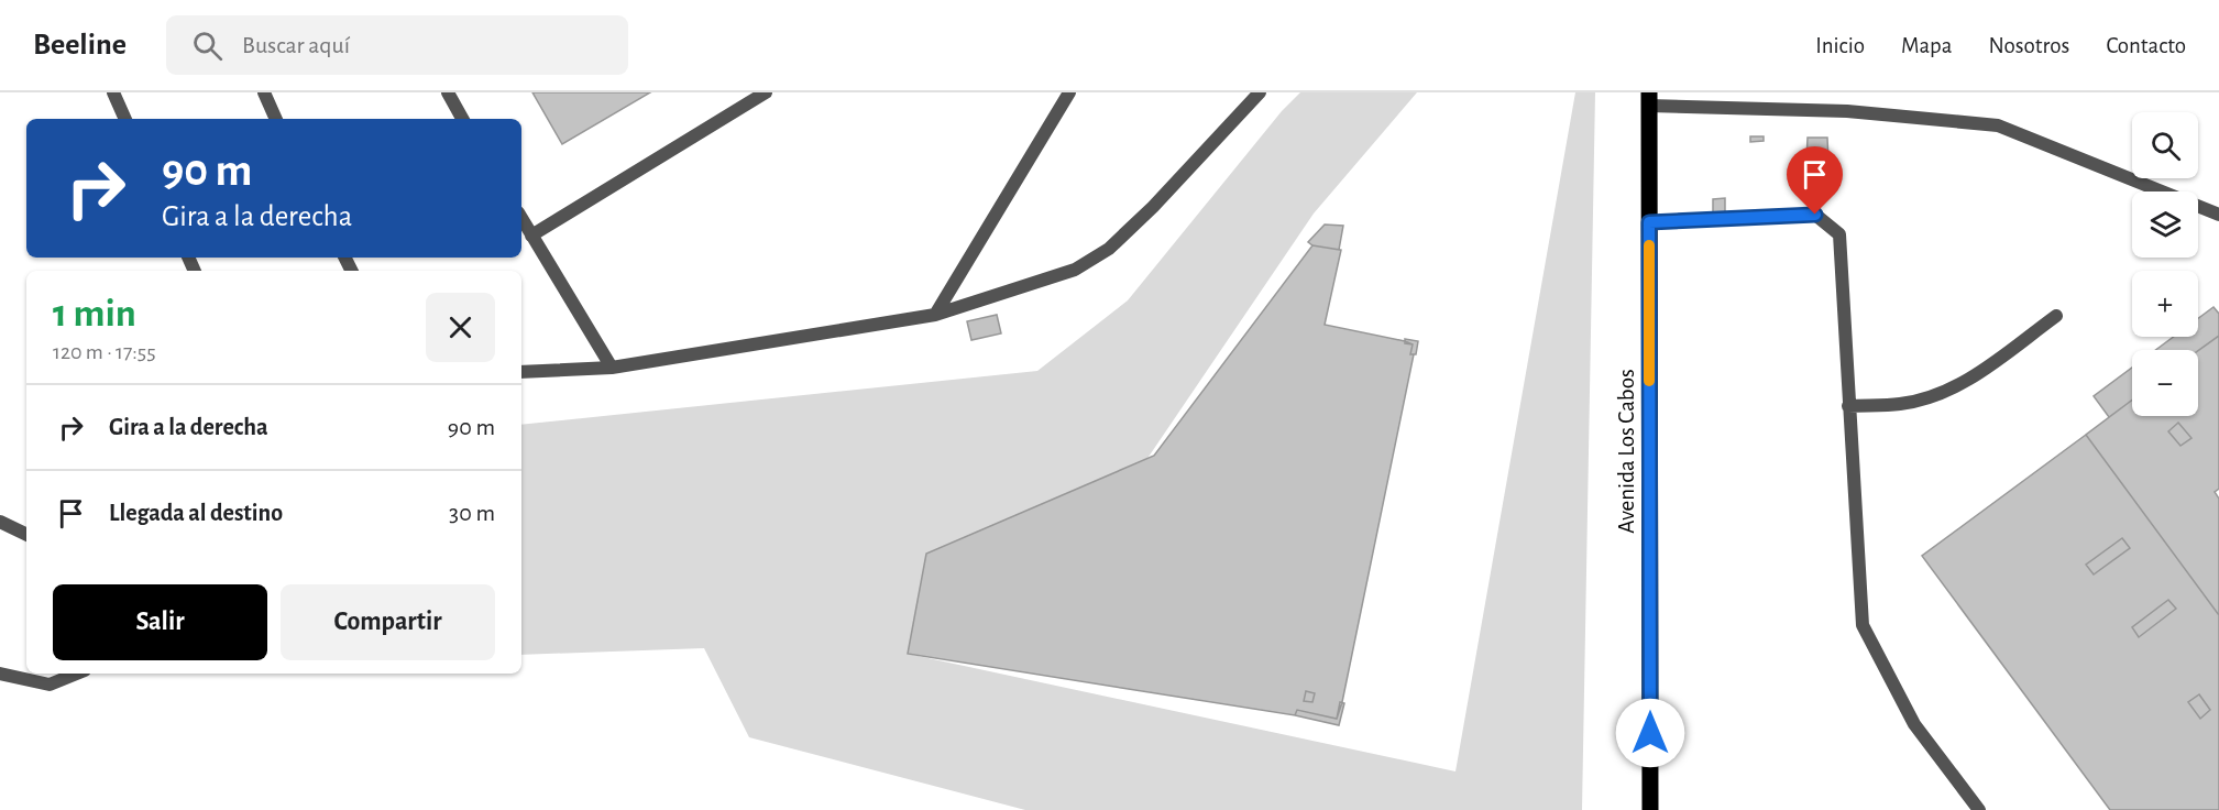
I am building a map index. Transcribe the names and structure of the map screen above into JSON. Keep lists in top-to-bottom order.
{
  "streets": {
    "main road": ["Avenida Los Cabos"]
  },
  "page": {
    "header": "Beeline",
    "search": "Buscar aquí",
    "nav": [
      "Inicio",
      "Mapa",
      "Nosotros",
      "Contacto"
    ],
    "map_buttons": ["+", "−"],
    "turn": ["90 m", "Gira a la derecha"],
    "heading": ["1 min", "120 m · 17:55"],
    "list": [
      {
        "name": "Gira a la derecha",
        "value": "90 m"
      },
      {
        "name": "Llegada al destino",
        "value": "30 m"
      }
    ],
    "buttons": ["Salir", "Compartir"]
  }
}
